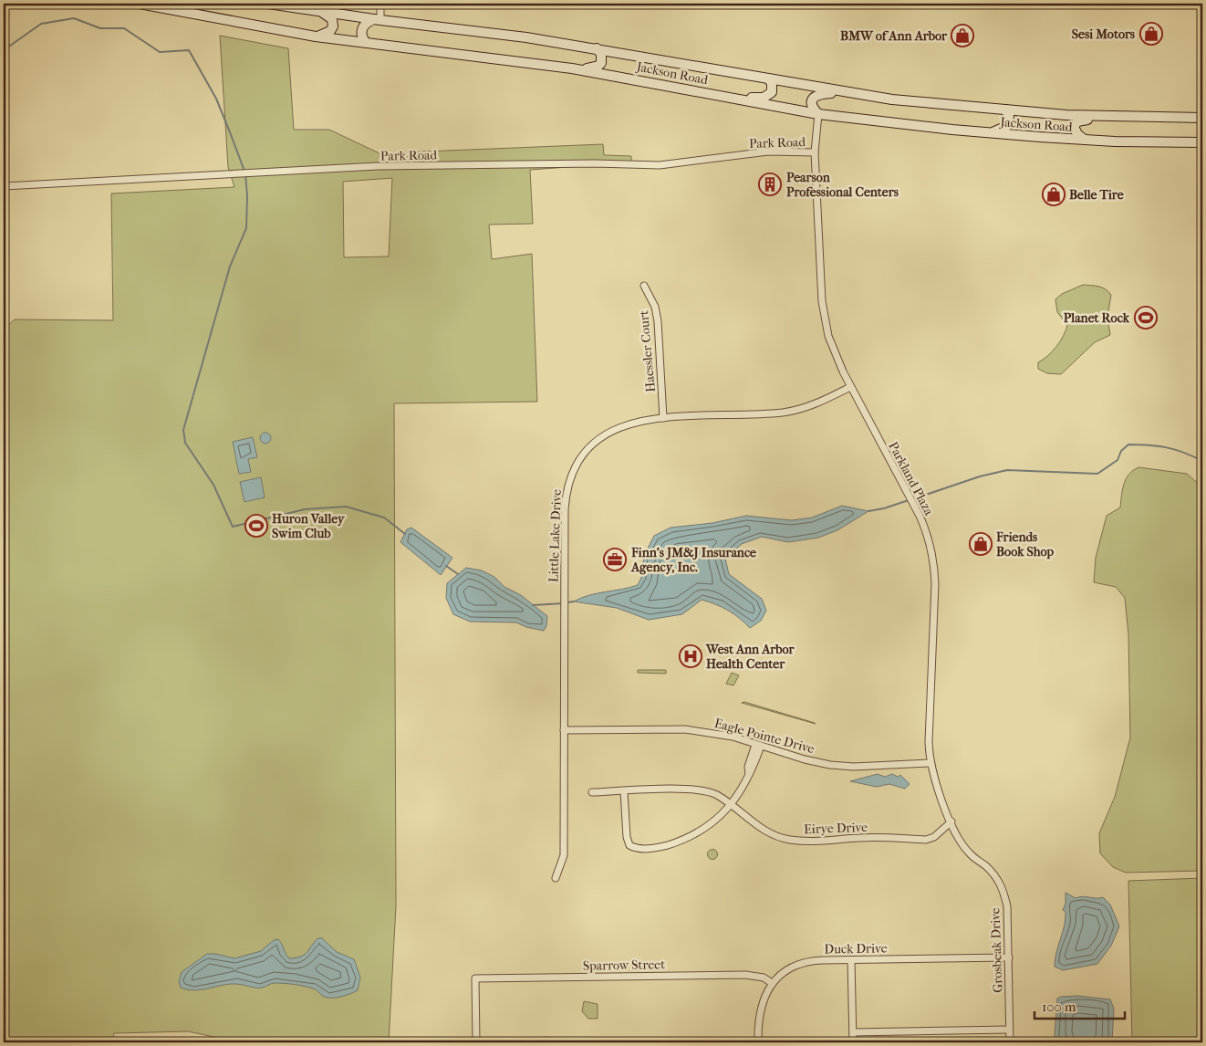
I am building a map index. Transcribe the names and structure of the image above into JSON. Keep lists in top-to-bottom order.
{
  "streets": {
    "main road": ["Jackson Road"],
    "street": [
      "Park Road",
      "Haessler Court",
      "Parkland Plaza",
      "Little Lake Drive",
      "Eagle Pointe Drive",
      "Eirye Drive",
      "Duck Drive",
      "Grosbeak Drive",
      "Sparrow Street"
    ]
  },
  "crossings": [
    ["Jackson Road", "Parkland Plaza"],
    ["Park Road", "Parkland Plaza"],
    ["Haessler Court", "Little Lake Drive"],
    ["Parkland Plaza", "Little Lake Drive"],
    ["Parkland Plaza", "Eagle Pointe Drive"],
    ["Parkland Plaza", "Eirye Drive"],
    ["Parkland Plaza", "Grosbeak Drive"],
    ["Little Lake Drive", "Eagle Pointe Drive"],
    ["Eirye Drive", "Grosbeak Drive"],
    ["Duck Drive", "Grosbeak Drive"],
    ["Duck Drive", "Sparrow Street"]
  ],
  "places": {
    "shop": [
      "Sesi Motors",
      "BMW of Ann Arbor",
      "Belle Tire",
      "Friends Book Shop"
    ],
    "building": ["Pearson Professional Centers"],
    "sports": ["Planet Rock", "Huron Valley Swim Club"],
    "office": ["Finn’s JM&J Insurance Agency, Inc."],
    "hospital": ["West Ann Arbor Health Center"]
  },
  "scale_bar": "100 m"
}
